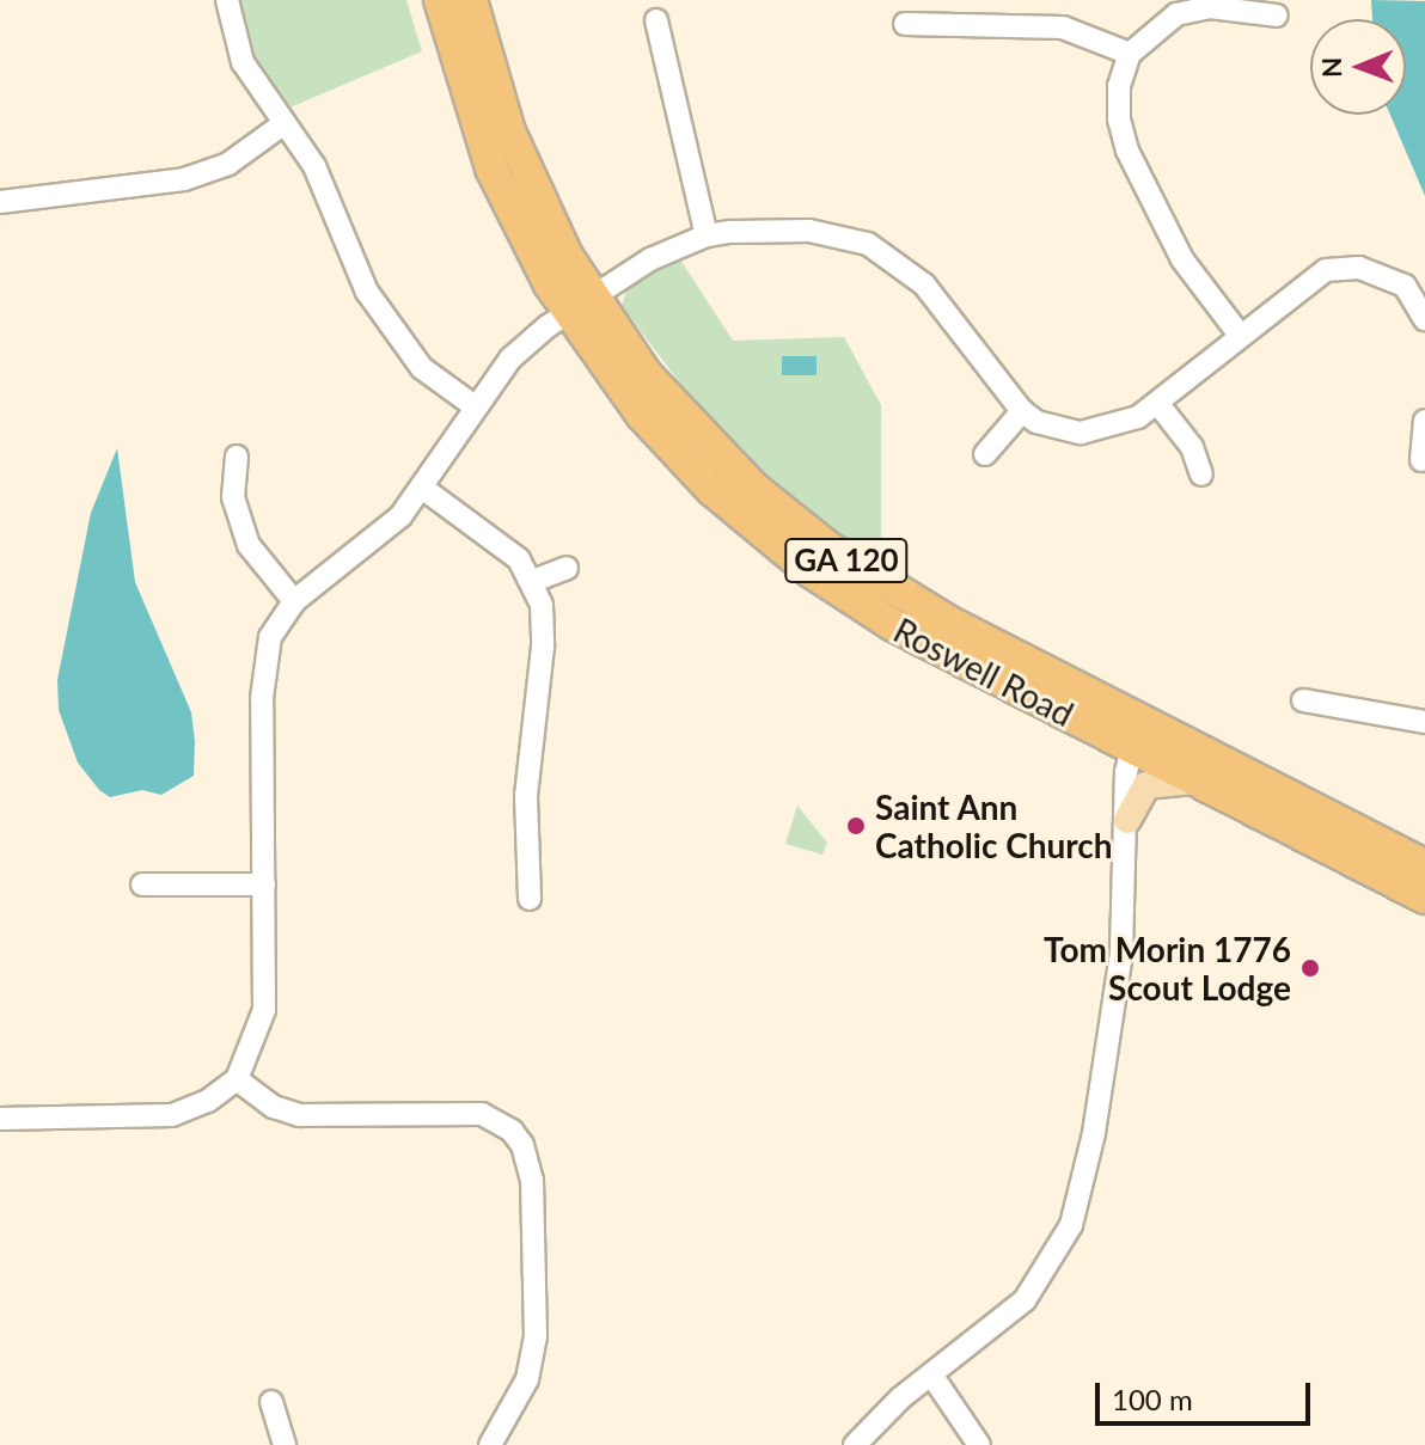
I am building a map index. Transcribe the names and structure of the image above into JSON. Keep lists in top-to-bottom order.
{
  "streets": {
    "highway": ["GA 120", "Roswell Road"]
  },
  "places": ["Saint Ann Catholic Church", "Tom Morin 1776 Scout Lodge"],
  "scale_bar": "100 m",
  "north": "left"
}
